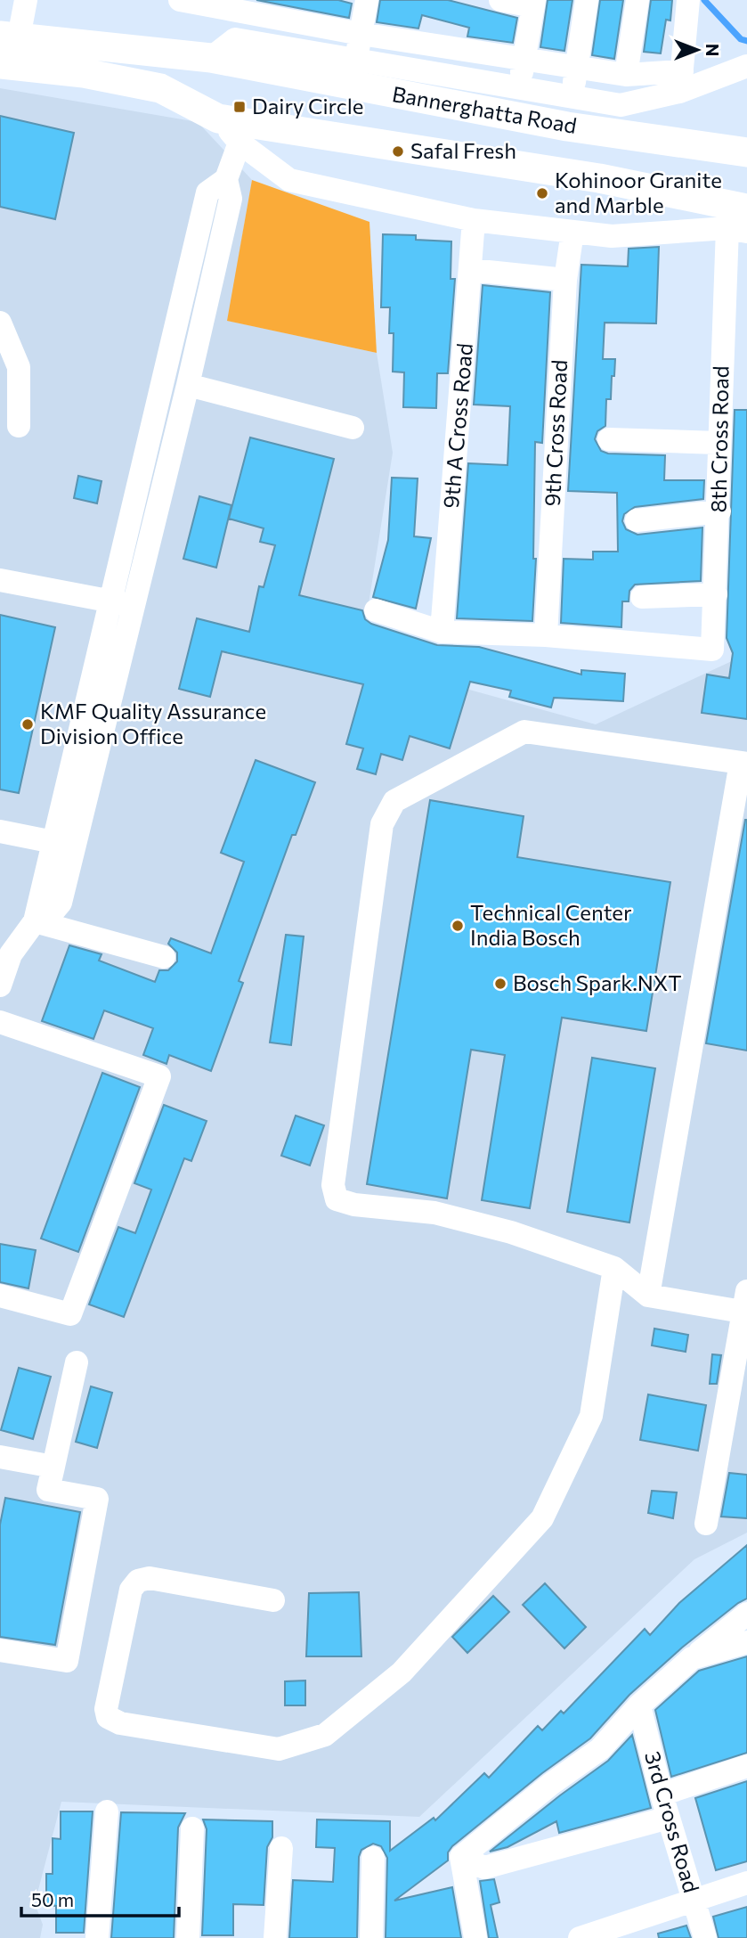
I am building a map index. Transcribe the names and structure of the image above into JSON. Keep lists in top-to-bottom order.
{
  "streets": {
    "main road": ["Bannerghatta Road"],
    "street": [
      "9th A Cross Road",
      "9th Cross Road",
      "8th Cross Road",
      "3rd Cross Road"
    ]
  },
  "crossings": [
    ["9th Cross Road", "8th Cross Road"]
  ],
  "places": {
    "transit": ["Dairy Circle"],
    "other": [
      "Safal Fresh",
      "Kohinoor Granite and Marble",
      "KMF Quality Assurance Division Office",
      "Technical Center India Bosch",
      "Bosch Spark.NXT"
    ]
  },
  "scale_bar": "50 m",
  "north": "right"
}
